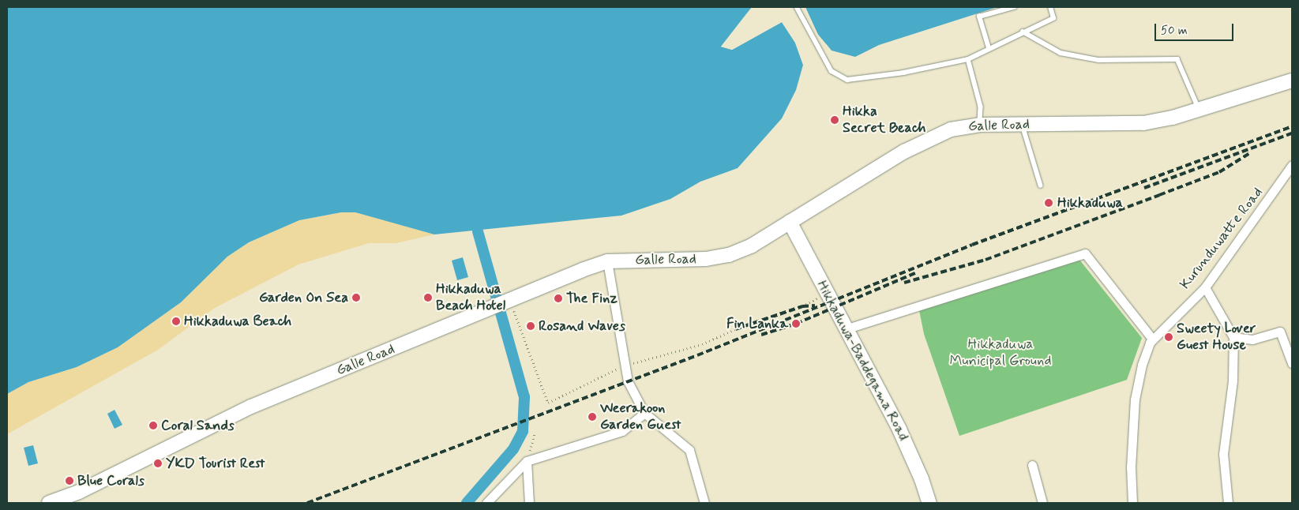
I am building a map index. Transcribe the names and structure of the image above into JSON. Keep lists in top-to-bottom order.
{
  "streets": {
    "main road": ["Galle Road", "Hikkaduwa-Baddegama Road"],
    "street": ["Kurunduwatte Road"]
  },
  "crossings": [
    ["Galle Road", "Hikkaduwa-Baddegama Road"]
  ],
  "parks": ["Hikkaduwa Municipal Ground"],
  "places": [
    "Hikka Secret Beach",
    "Hikkaduwa",
    "Garden On Sea",
    "Hikkaduwa Beach Hotel",
    "The Finz",
    "Hikkaduwa Beach",
    "Fin Lanka",
    "Rosand Waves",
    "Sweety Lover Guest House",
    "Weerakoon Garden Guest",
    "Coral Sands",
    "YKD Tourist Rest",
    "Blue Corals"
  ],
  "scale_bar": "50 m"
}
